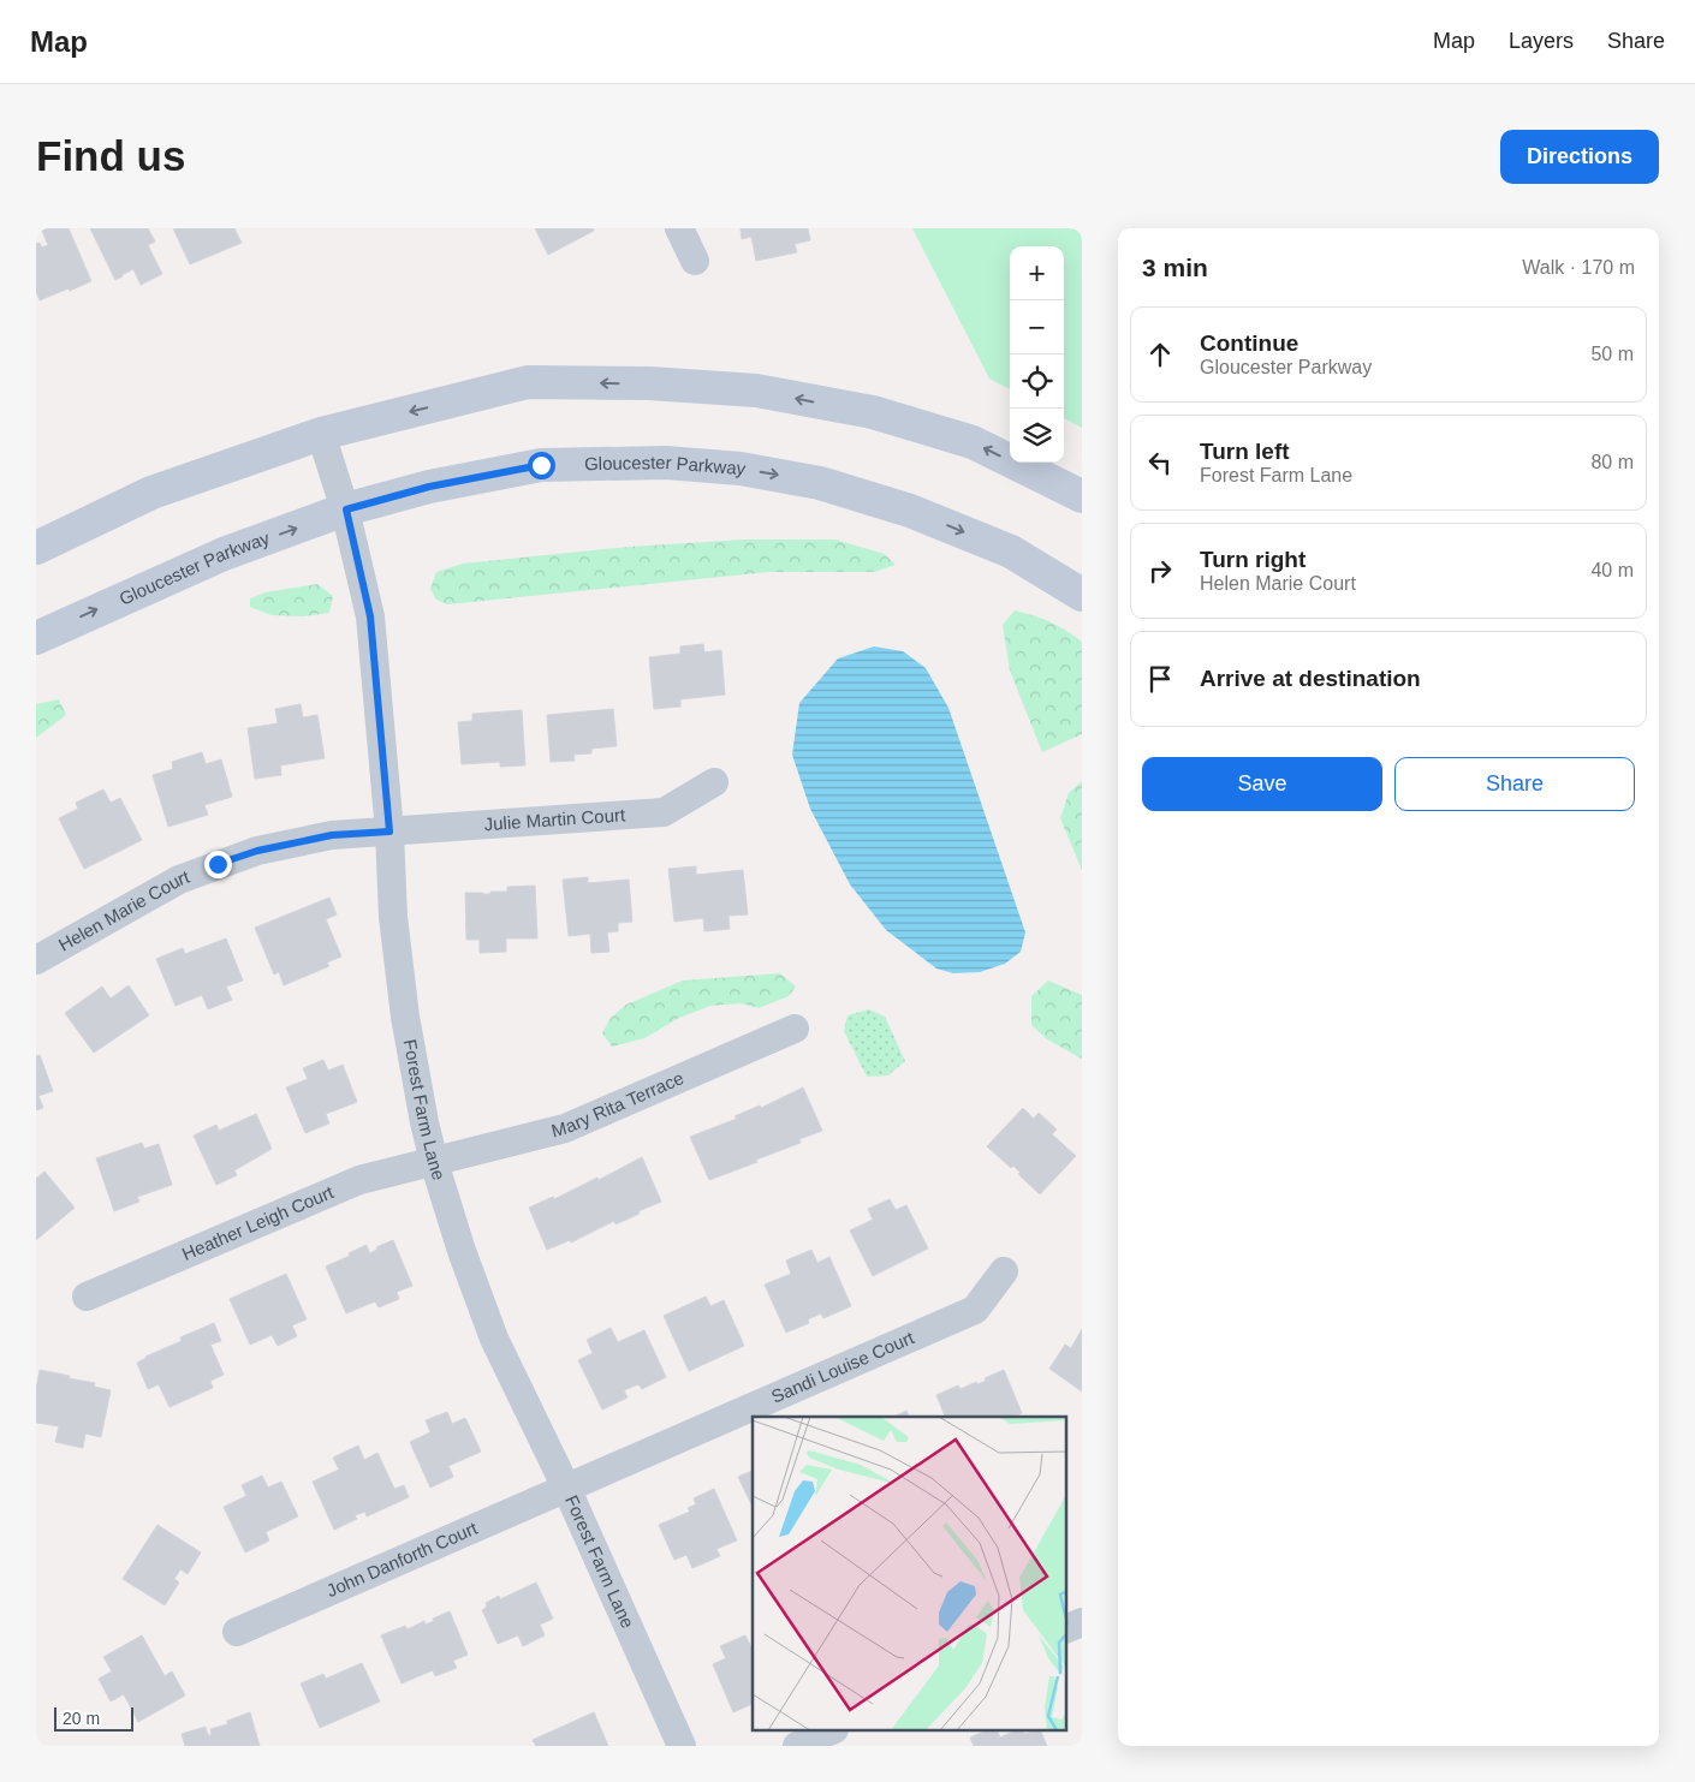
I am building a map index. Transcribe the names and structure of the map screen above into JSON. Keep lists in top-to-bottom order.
{
  "streets": {
    "main road": ["Gloucester Parkway"],
    "street": [
      "Julie Martin Court",
      "Helen Marie Court",
      "Mary Rita Terrace",
      "Forest Farm Lane",
      "Heather Leigh Court",
      "Sandi Louise Court",
      "John Danforth Court"
    ]
  },
  "crossings": [
    ["Gloucester Parkway", "Forest Farm Lane"],
    ["Julie Martin Court", "Helen Marie Court"],
    ["Julie Martin Court", "Forest Farm Lane"],
    ["Helen Marie Court", "Forest Farm Lane"],
    ["Mary Rita Terrace", "Forest Farm Lane"],
    ["Mary Rita Terrace", "Heather Leigh Court"],
    ["Forest Farm Lane", "Heather Leigh Court"],
    ["Forest Farm Lane", "Sandi Louise Court"],
    ["Forest Farm Lane", "John Danforth Court"],
    ["Sandi Louise Court", "John Danforth Court"]
  ],
  "scale_bar": "20 m",
  "page": {
    "header": "Map",
    "nav": ["Map", "Layers", "Share"],
    "buttons": [
      "Directions",
      ["Save", "Share"]
    ],
    "title": "Find us",
    "heading": ["3 min", "Walk · 170 m"],
    "map_buttons": ["+", "−"],
    "list": [
      ["Continue", "Gloucester Parkway", "50 m"],
      ["Turn left", "Forest Farm Lane", "80 m"],
      ["Turn right", "Helen Marie Court", "40 m"],
      "Arrive at destination"
    ],
    "scale": "20 m"
  }
}
